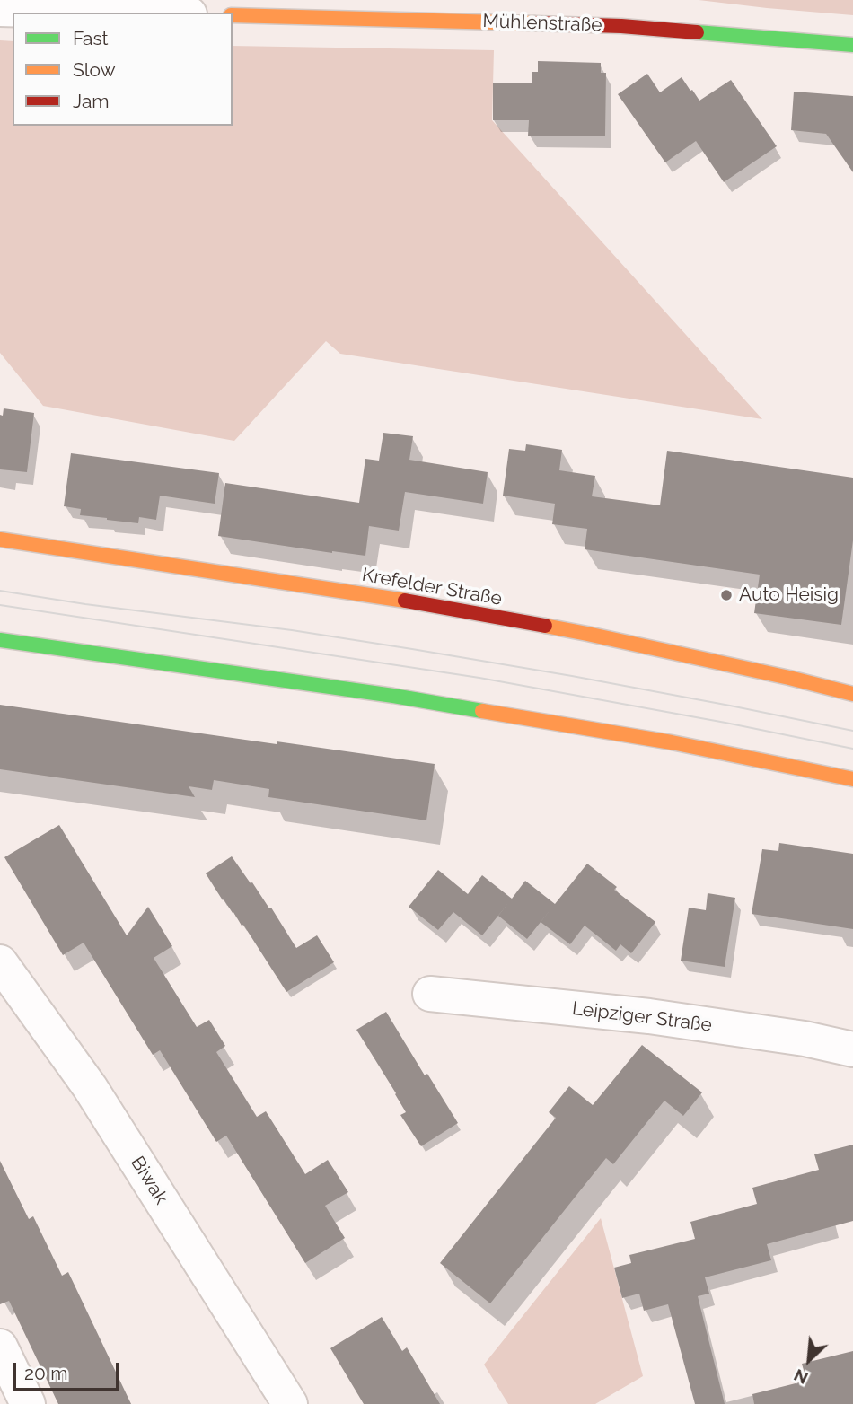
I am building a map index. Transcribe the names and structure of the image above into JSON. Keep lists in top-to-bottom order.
{
  "streets": {
    "main road": ["Mühlenstraße", "Krefelder Straße"],
    "street": ["Leipziger Straße", "Biwak"]
  },
  "places": ["Auto Heisig"],
  "legend": ["Fast", "Slow", "Jam"],
  "scale_bar": "20 m",
  "north": "bottom left"
}
